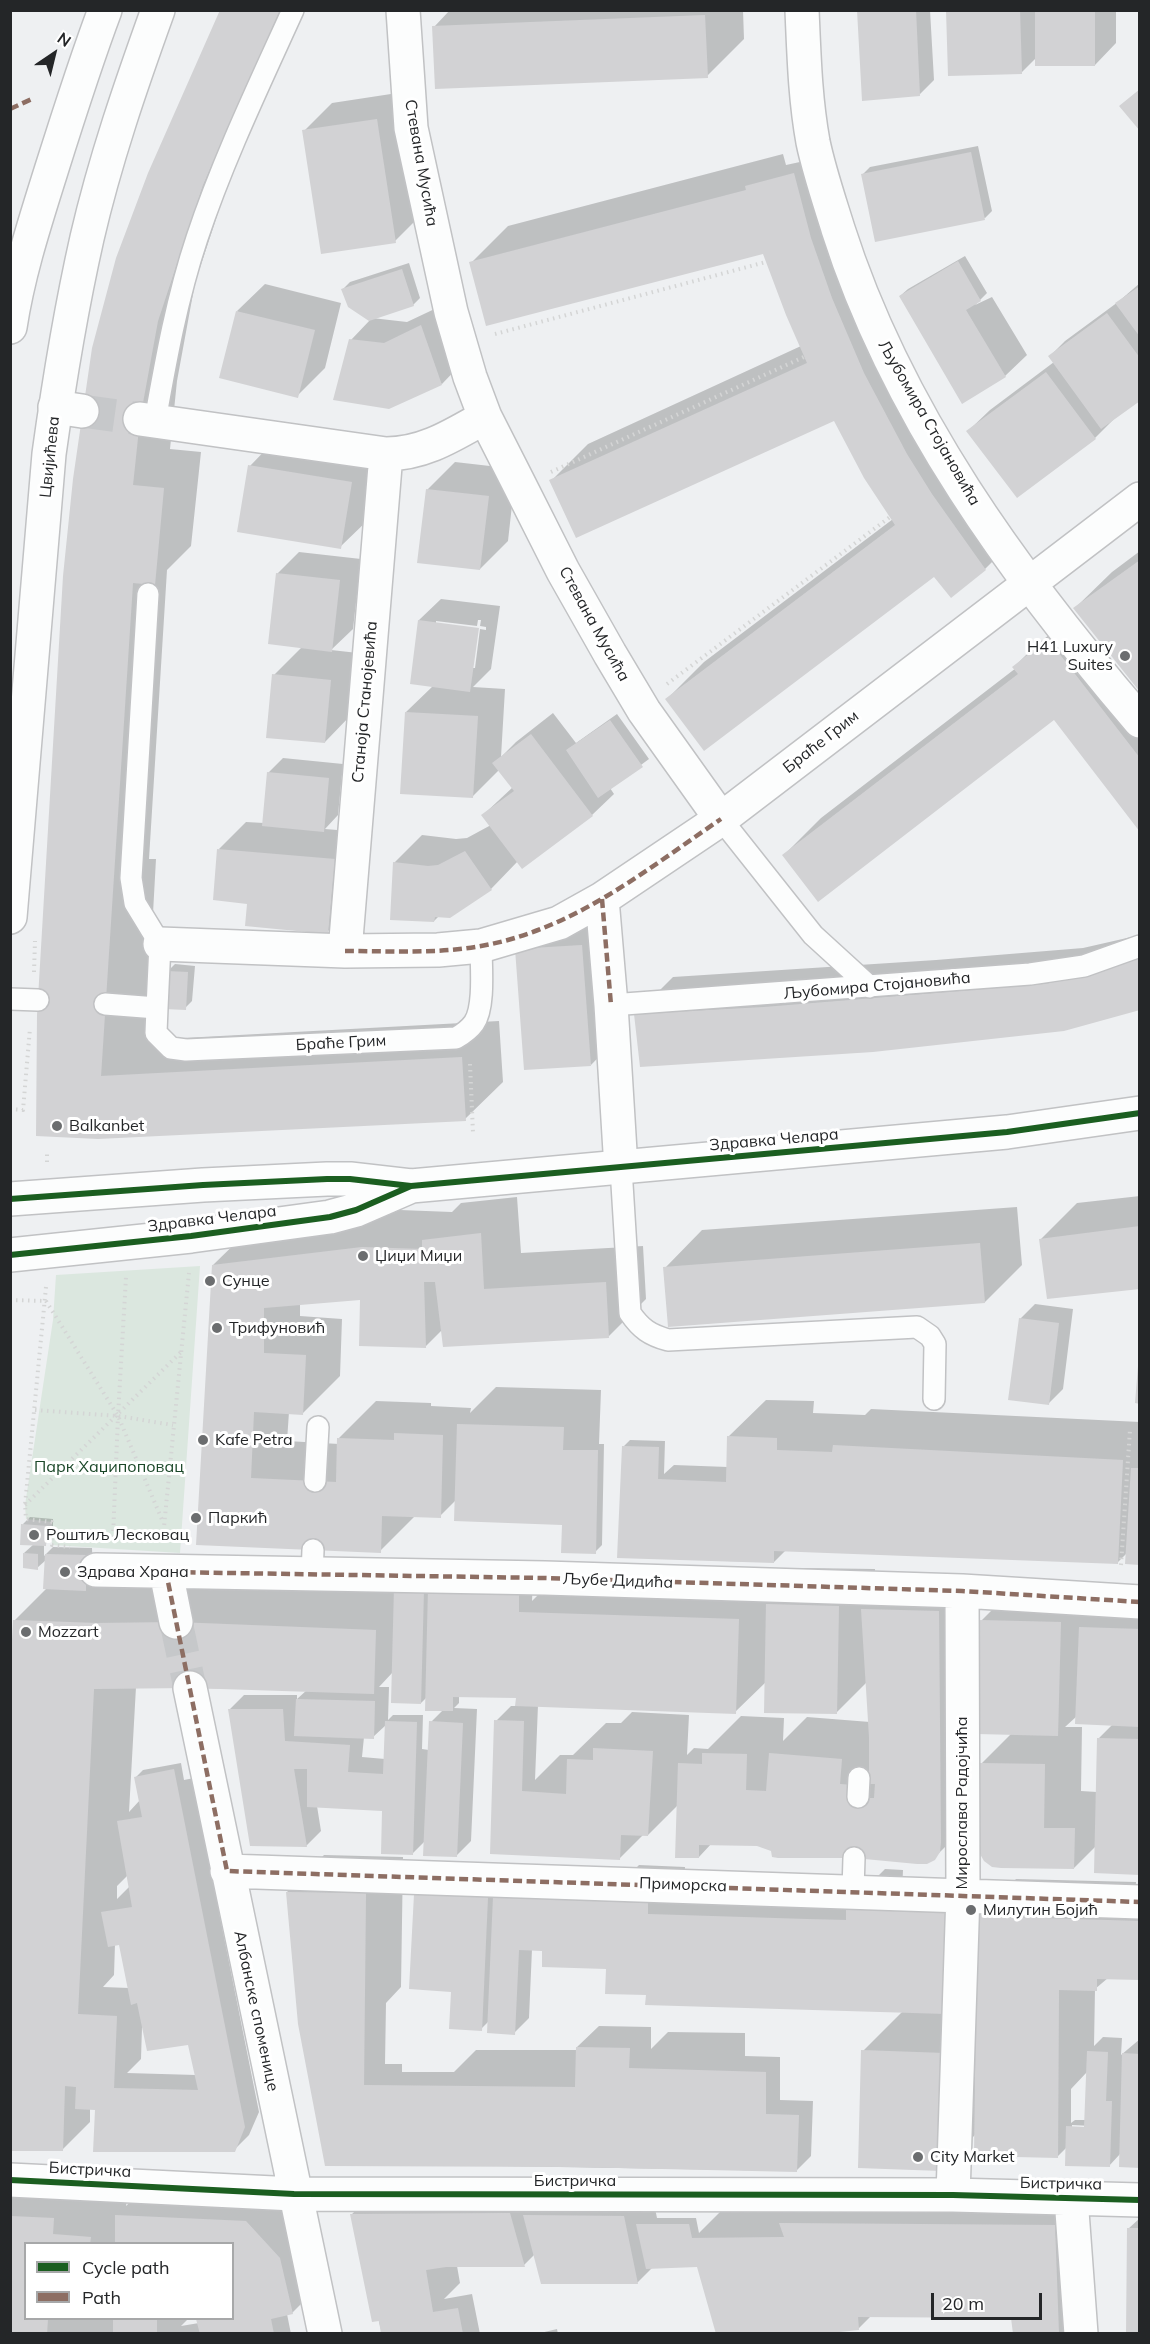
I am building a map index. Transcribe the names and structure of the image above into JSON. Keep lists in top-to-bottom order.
{
  "streets": {
    "street": [
      "Стевана Мусића",
      "Љубомира Стојановића",
      "Цвијићева",
      "Станоја Станојевића",
      "Браће Грим",
      "Здравка Челара",
      "Љубе Дидића",
      "Мирослава Радојчића",
      "Приморска",
      "Албанске споменице",
      "Бистричка"
    ]
  },
  "crossings": [
    ["Стевана Мусића", "Браће Грим"],
    ["Љубомира Стојановића", "Браће Грим"],
    ["Станоја Станојевића", "Браће Грим"],
    ["Љубе Дидића", "Мирослава Радојчића"],
    ["Мирослава Радојчића", "Приморска"],
    ["Мирослава Радојчића", "Бистричка"],
    ["Приморска", "Албанске споменице"],
    ["Албанске споменице", "Бистричка"]
  ],
  "parks": ["Парк Хаџипоповац"],
  "places": [
    "H41 Luxury Suites",
    "Balkanbet",
    "Џиџи Миџи",
    "Сунце",
    "Трифуновић",
    "Kafe Petra",
    "Паркић",
    "Роштиљ Лесковац",
    "Здрава Храна",
    "Mozzart",
    "Милутин Бојић",
    "City Market"
  ],
  "legend": ["Cycle path", "Path"],
  "scale_bar": "20 m",
  "north": "top right"
}
